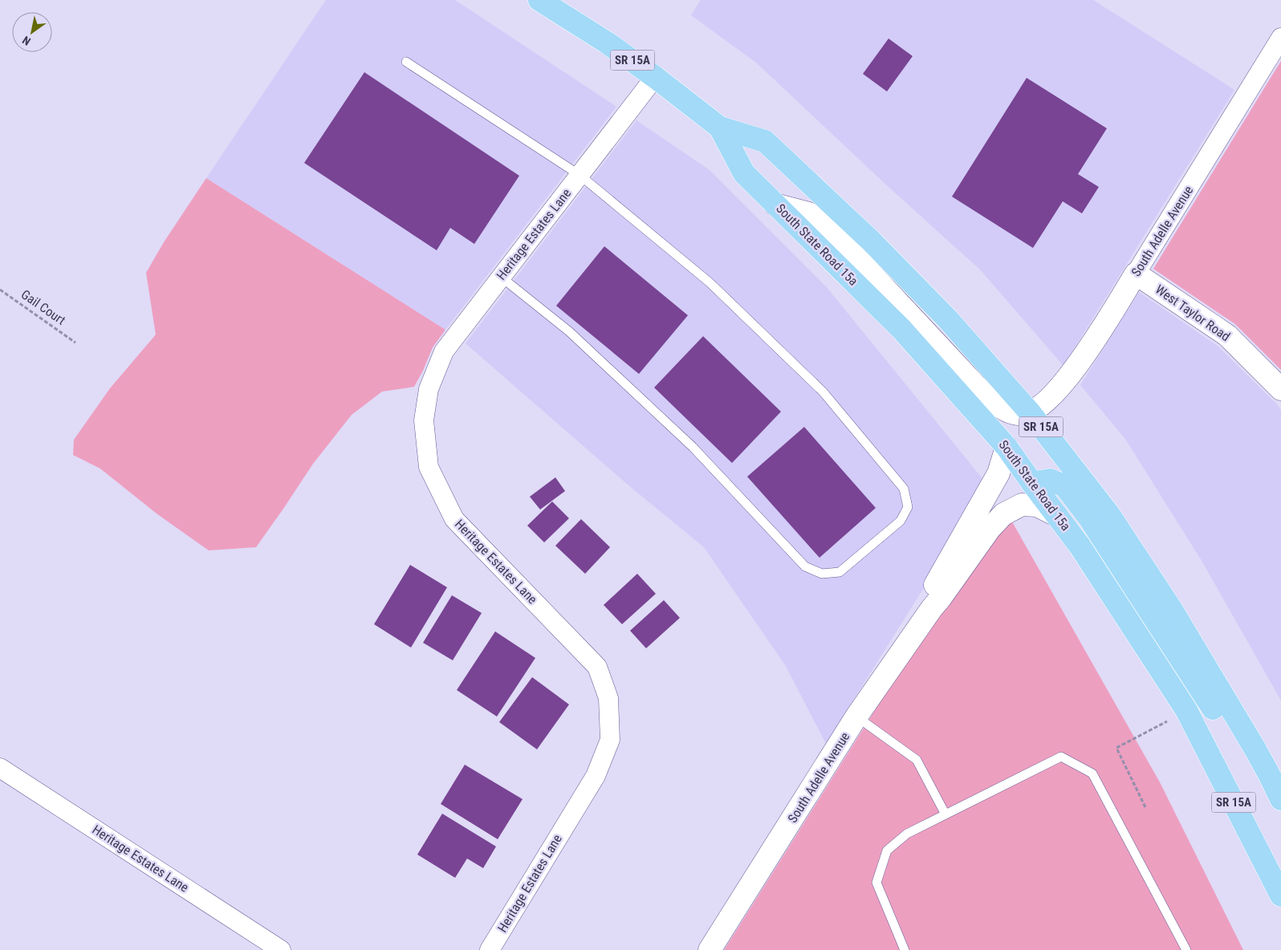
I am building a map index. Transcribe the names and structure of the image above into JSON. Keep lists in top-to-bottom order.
{
  "streets": {
    "highway": ["SR 15A", "South State Road 15a"],
    "street": ["South Adelle Avenue", "Heritage Estates Lane", "West Taylor Road"],
    "path": ["Gail Court"]
  },
  "crossings": [
    ["South Adelle Avenue", "South State Road 15a"],
    ["South Adelle Avenue", "West Taylor Road"],
    ["Heritage Estates Lane", "South State Road 15a"]
  ],
  "north": "bottom left"
}
